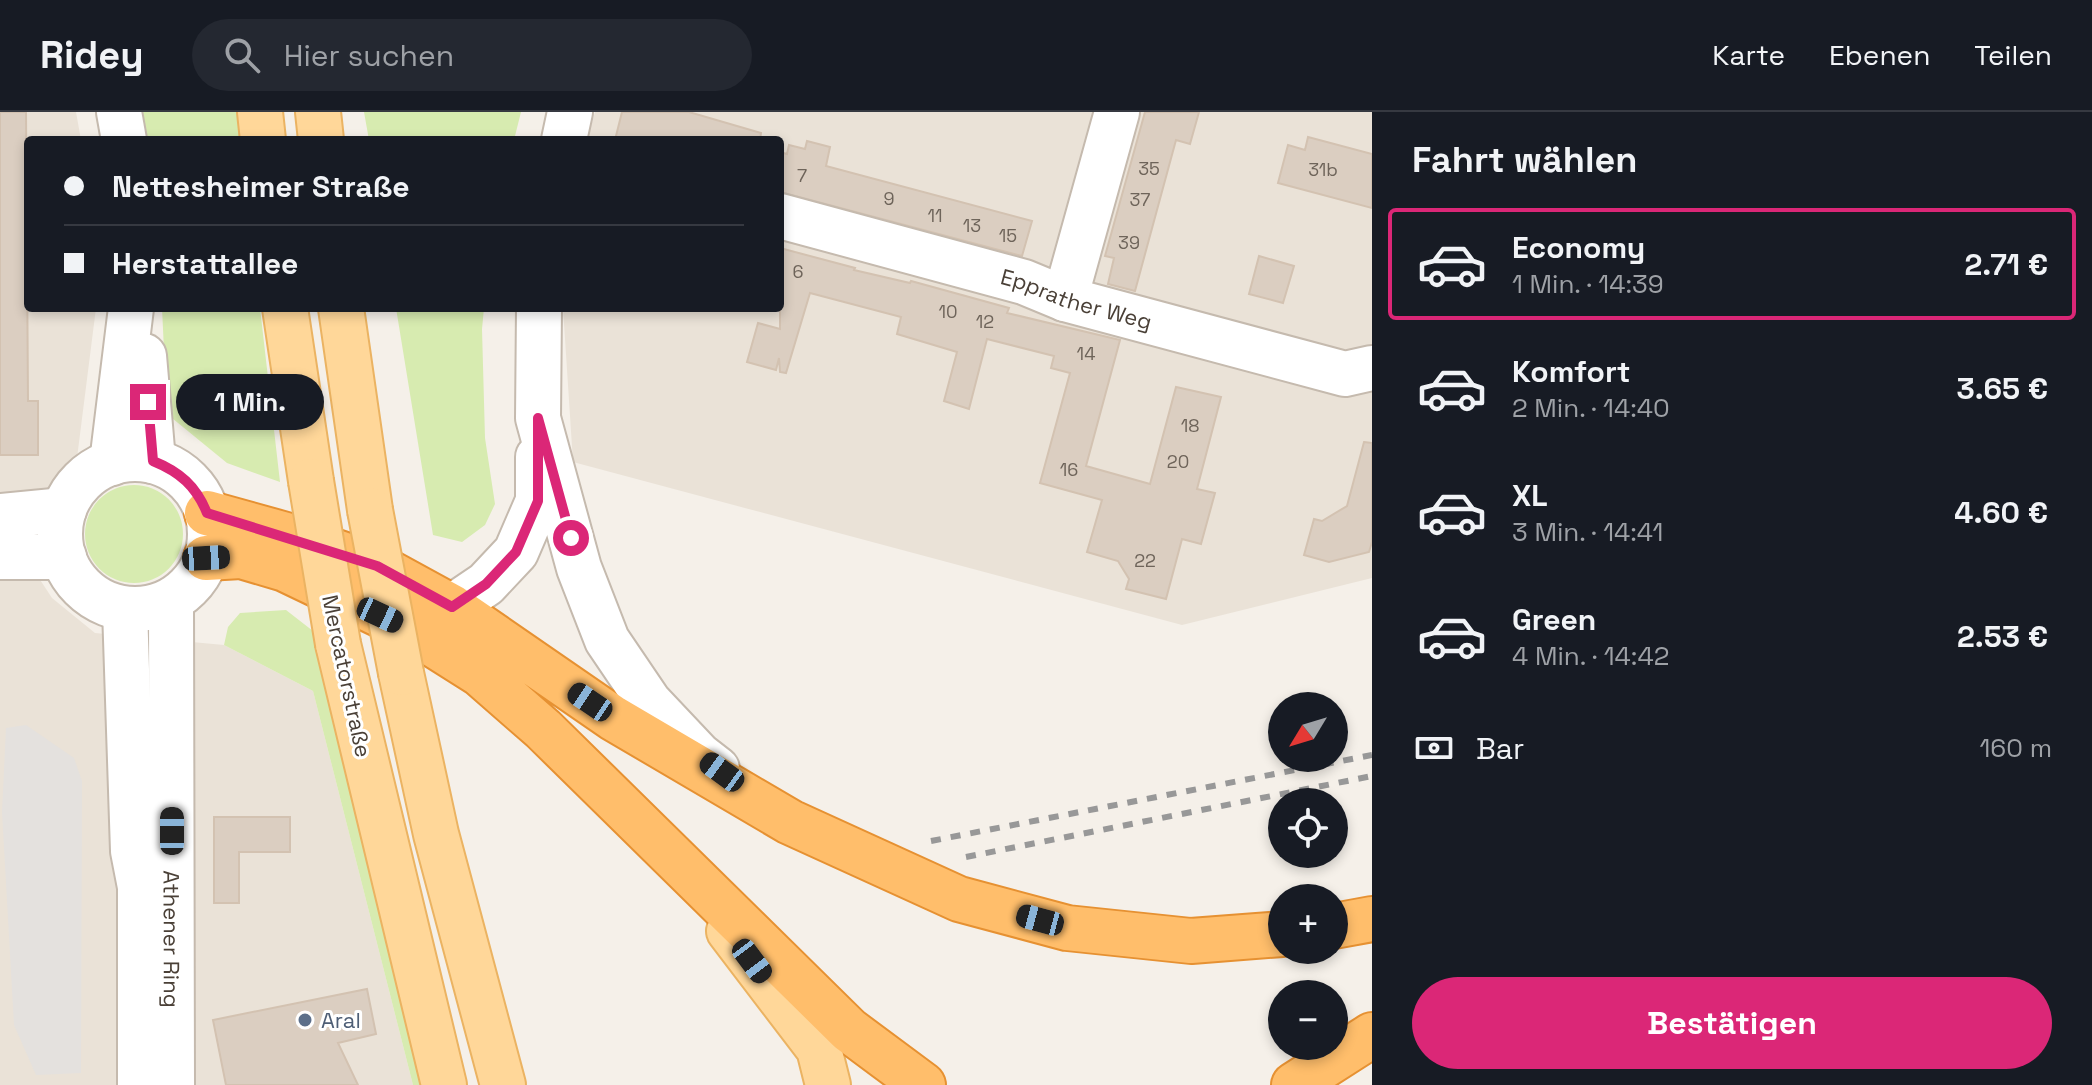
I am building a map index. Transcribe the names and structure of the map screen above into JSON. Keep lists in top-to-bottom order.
{
  "streets": {
    "main road": ["Mercatorstraße"],
    "street": ["Epprather Weg", "Athener Ring"]
  },
  "places": ["Aral"],
  "house_numbers": [
    "35",
    "31b",
    "7",
    "9",
    "37",
    "11",
    "13",
    "15",
    "39",
    "6",
    "10",
    "12",
    "14",
    "18",
    "20",
    "16",
    "22"
  ],
  "north": "bottom left",
  "page": {
    "header": "Ridey",
    "search": "Hier suchen",
    "nav": ["Karte", "Ebenen", "Teilen"],
    "heading": "Fahrt wählen",
    "banner": ["Nettesheimer Straße", "Herstattallee"],
    "list": [
      {
        "name": "Economy",
        "note": "1 Min. · 14:39",
        "value": "2.71 €"
      },
      {
        "name": "Komfort",
        "note": "2 Min. · 14:40",
        "value": "3.65 €"
      },
      {
        "name": "XL",
        "note": "3 Min. · 14:41",
        "value": "4.60 €"
      },
      {
        "name": "Green",
        "note": "4 Min. · 14:42",
        "value": "2.53 €"
      }
    ],
    "bubble": "1 Min.",
    "map_buttons": ["+", "−"],
    "pay": ["Bar", "160 m"],
    "buttons": "Bestätigen"
  }
}
